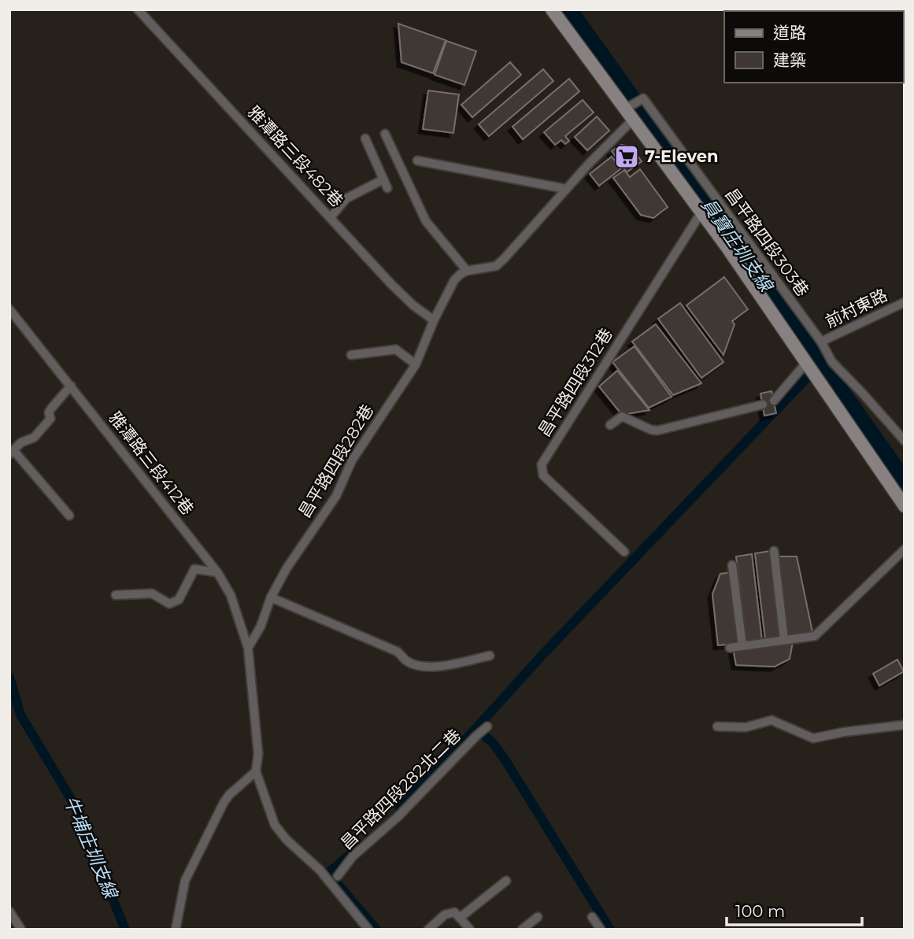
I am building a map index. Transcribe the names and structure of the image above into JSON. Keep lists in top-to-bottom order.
{
  "streets": {
    "street": [
      "雅潭路三段482巷",
      "昌平路四段303巷",
      "前村東路",
      "昌平路四段312巷",
      "昌平路四段282巷",
      "雅潭路三段412巷",
      "昌平路四段282北二巷"
    ]
  },
  "crossings": [
    ["雅潭路三段482巷", "昌平路四段282巷"],
    ["昌平路四段303巷", "前村東路"],
    ["昌平路四段282巷", "雅潭路三段412巷"]
  ],
  "water": ["員寶庄圳支線", "牛埔庄圳支線"],
  "places": {
    "supermarket": ["7-Eleven"]
  },
  "legend": ["道路", "建築"],
  "scale_bar": "100 m"
}
